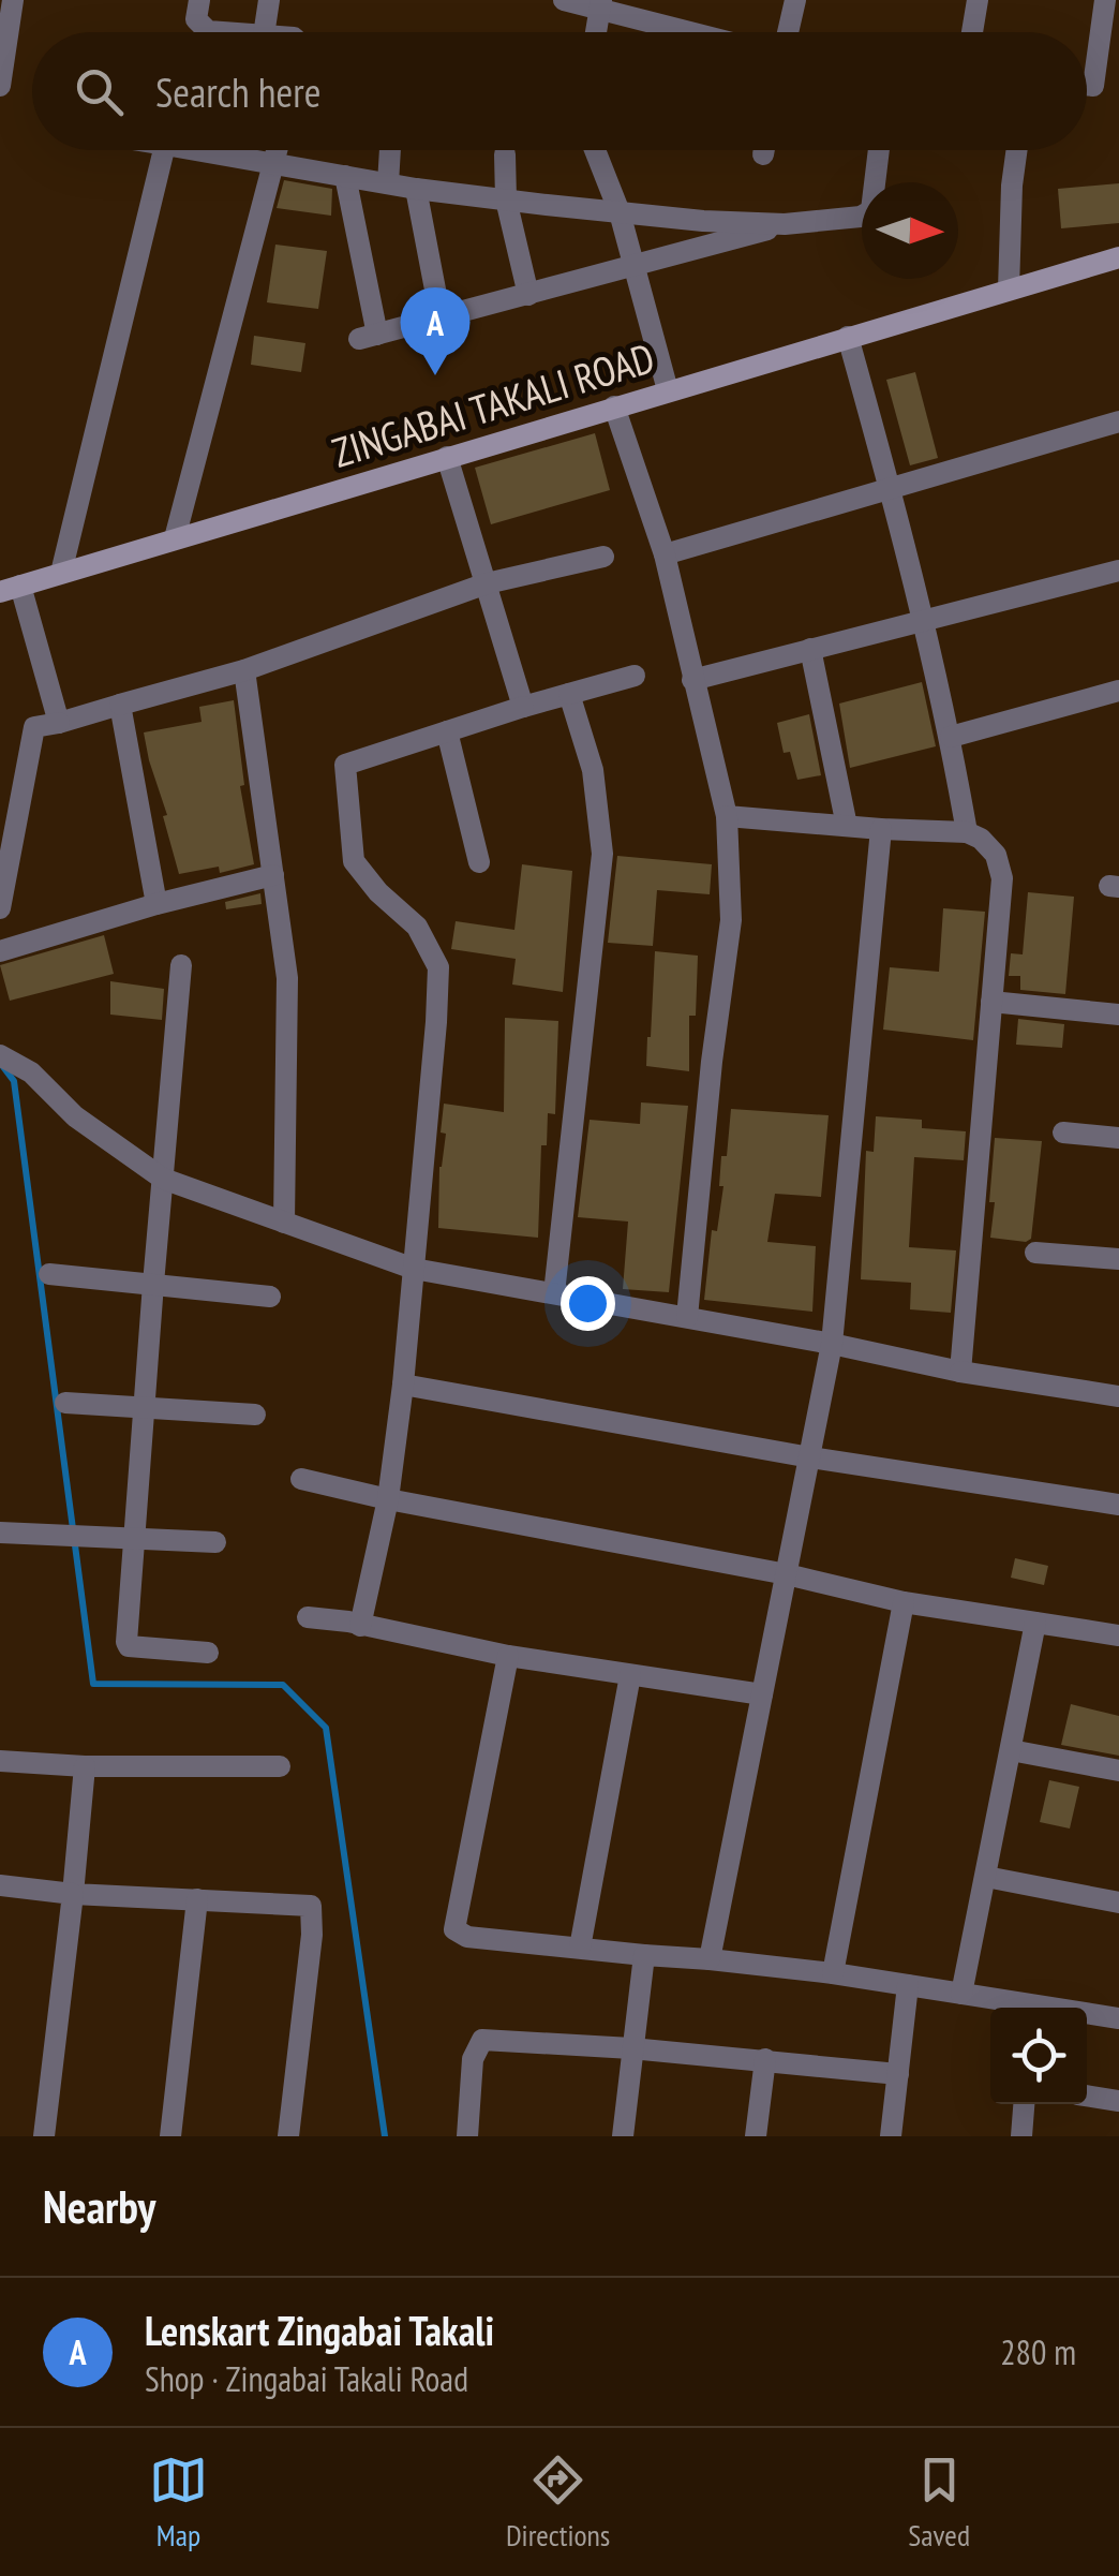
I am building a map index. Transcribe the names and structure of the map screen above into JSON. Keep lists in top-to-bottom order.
{
  "streets": {
    "street": ["ZINGABAI TAKALI ROAD"]
  },
  "north": "right",
  "page": {
    "search": "Search here",
    "pins": "A",
    "heading": "Nearby",
    "list": [
      {
        "mark": "A",
        "name": "Lenskart Zingabai Takali",
        "note": "Shop · Zingabai Takali Road",
        "value": "280 m"
      }
    ],
    "nav": ["Map", "Directions", "Saved"]
  }
}
